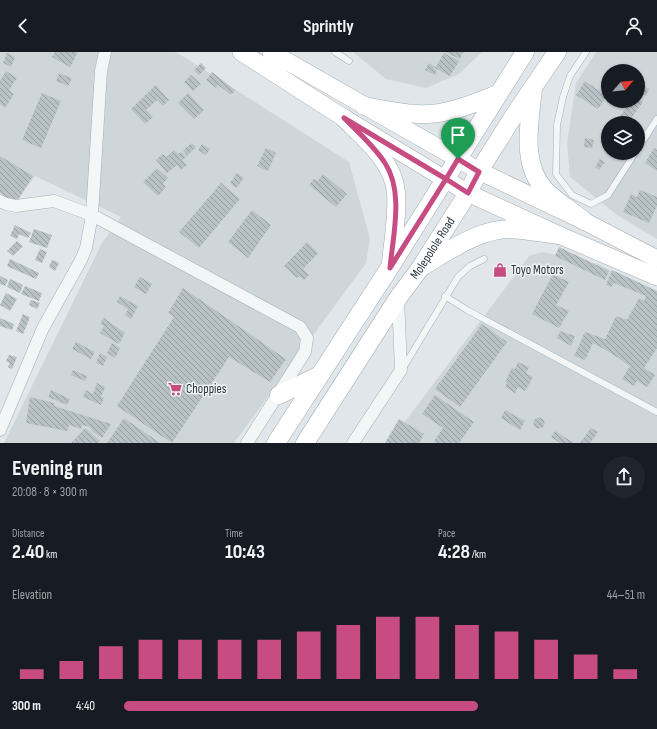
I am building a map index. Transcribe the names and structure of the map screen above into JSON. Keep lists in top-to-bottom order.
{
  "streets": {
    "main road": ["Molepolole Road"]
  },
  "places": {
    "shop": ["Toyo Motors"],
    "supermarket": ["Choppies"]
  },
  "north": "top right",
  "page": {
    "header": "Sprintly",
    "heading": ["Evening run", "20:08 · 8 × 300 m"],
    "stats": [
      ["Distance", "2.40 km"],
      ["Time", "10:43"],
      ["Pace", "4:28 /km"]
    ],
    "chart": ["Elevation", "44–51 m"],
    "list": [
      {
        "name": "300 m",
        "note": "4:40"
      }
    ]
  }
}
